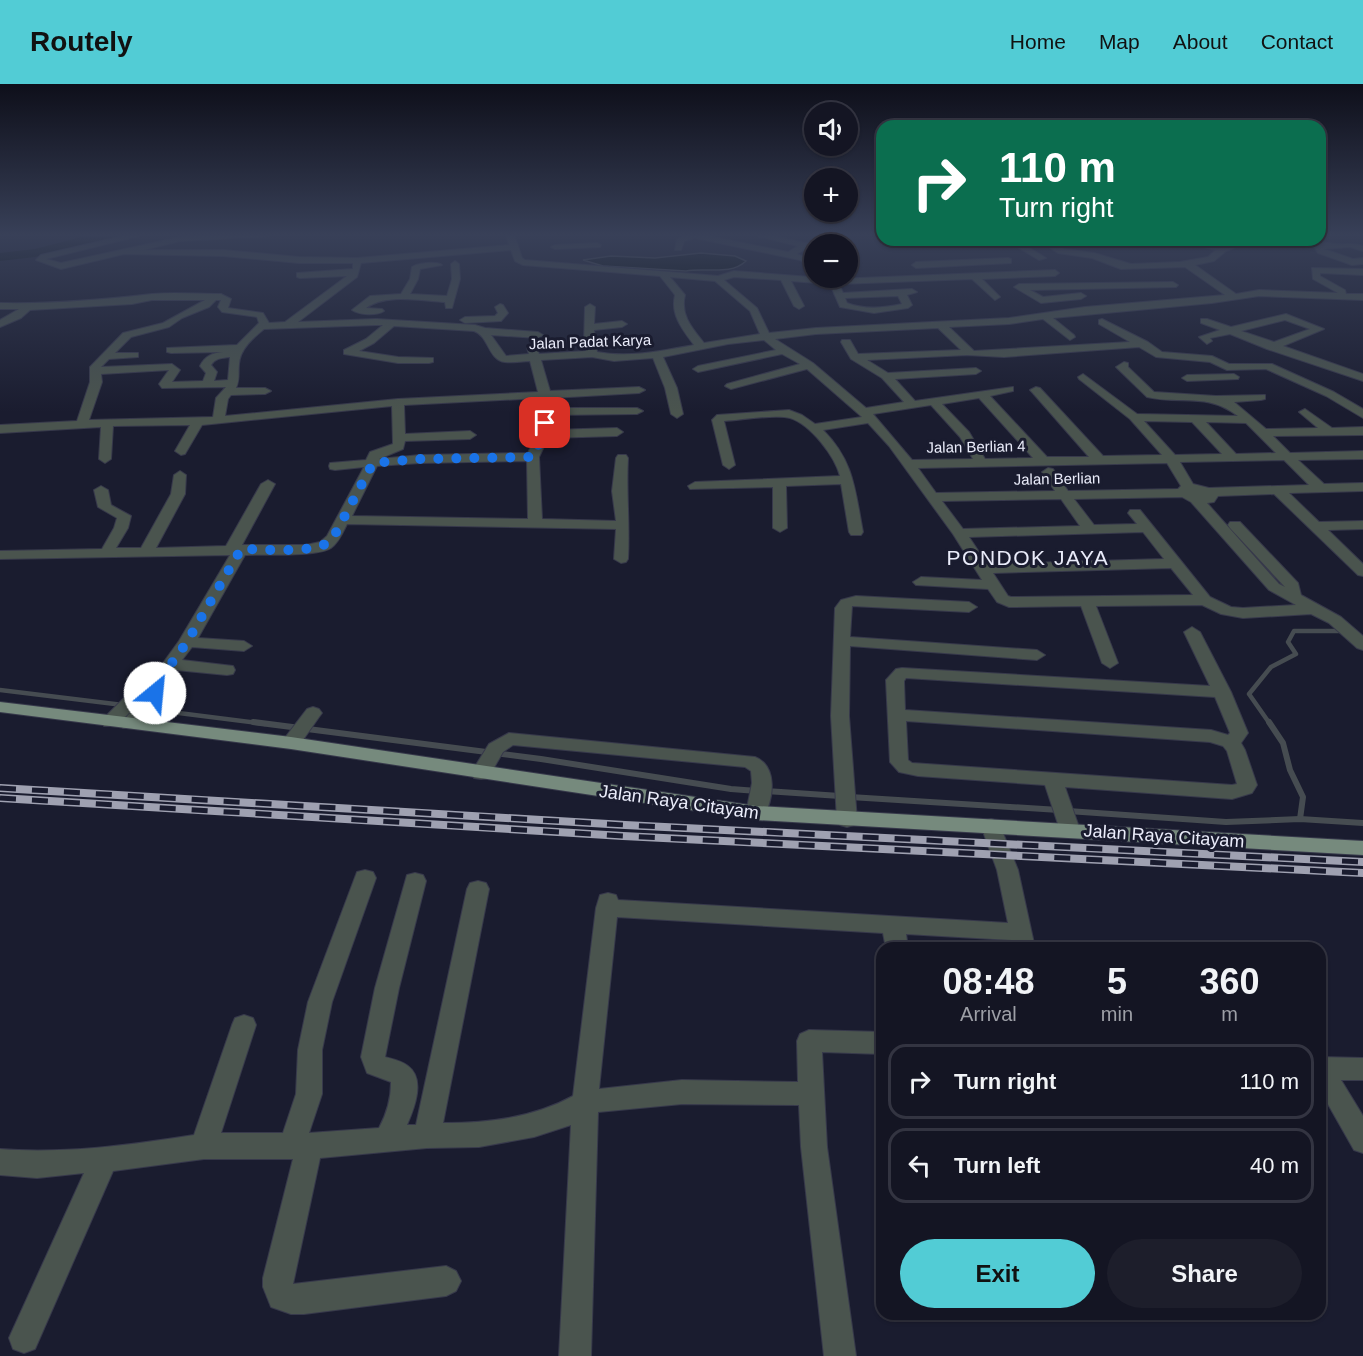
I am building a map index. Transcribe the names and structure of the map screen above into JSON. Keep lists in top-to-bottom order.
{
  "streets": {
    "main road": ["Jalan Raya Citayam"],
    "street": ["Jalan Padat Karya", "Jalan Berlian 4", "Jalan Berlian"]
  },
  "districts": ["PONDOK JAYA"],
  "page": {
    "header": "Routely",
    "nav": [
      "Home",
      "Map",
      "About",
      "Contact"
    ],
    "map_buttons": ["+", "−"],
    "turn": ["110 m", "Turn right"],
    "eta": [
      "08:48",
      "Arrival",
      "5",
      "min",
      "360",
      "m"
    ],
    "list": [
      {
        "name": "Turn right",
        "value": "110 m"
      },
      {
        "name": "Turn left",
        "value": "40 m"
      }
    ],
    "buttons": ["Exit", "Share"]
  }
}
